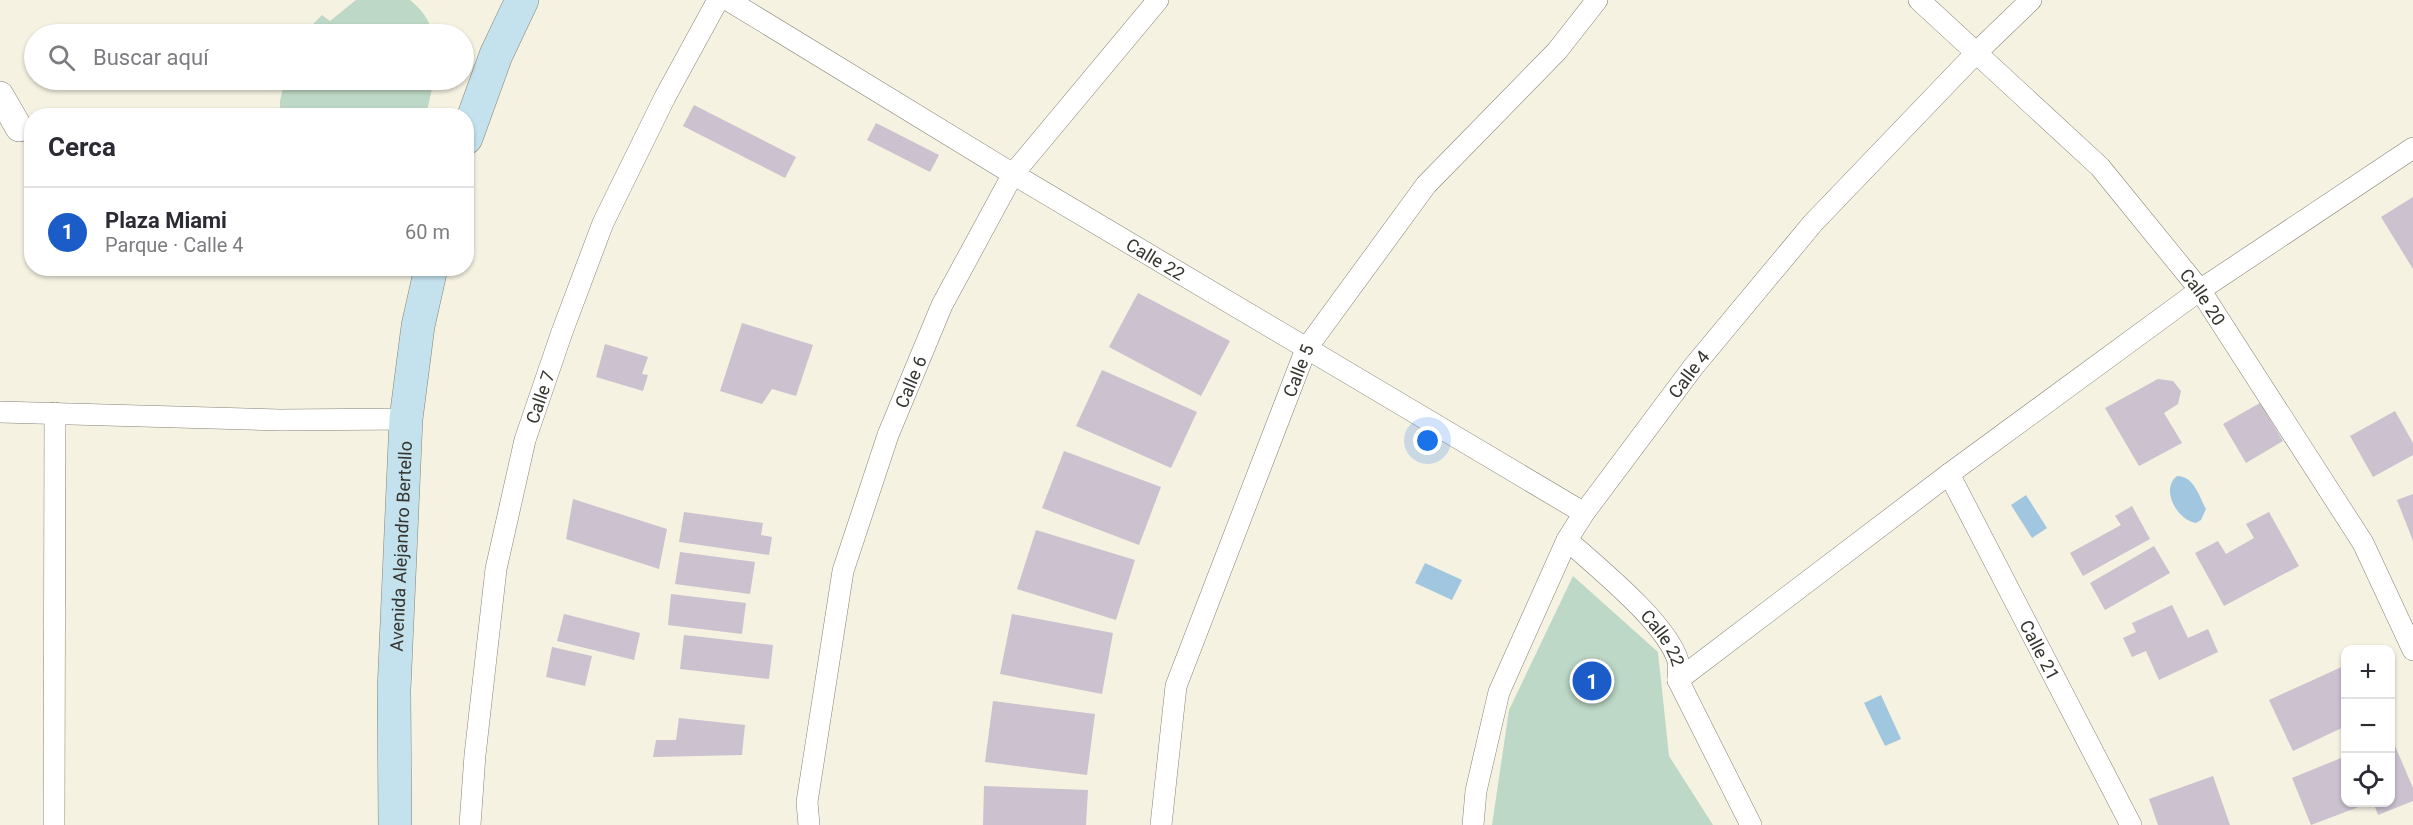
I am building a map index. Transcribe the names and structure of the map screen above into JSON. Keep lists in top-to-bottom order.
{
  "streets": {
    "main road": ["Avenida Alejandro Bertello"],
    "street": [
      "Calle 22",
      "Calle 20",
      "Calle 5",
      "Calle 4",
      "Calle 6",
      "Calle 7",
      "Calle 21"
    ]
  },
  "crossings": [
    ["Calle 22", "Calle 5"],
    ["Calle 22", "Calle 4"],
    ["Calle 22", "Calle 6"],
    ["Calle 20", "Calle 4"]
  ],
  "page": {
    "search": "Buscar aquí",
    "heading": "Cerca",
    "list": [
      {
        "mark": "1",
        "name": "Plaza Miami",
        "note": "Parque · Calle 4",
        "value": "60 m"
      }
    ],
    "map_buttons": ["+", "−"],
    "pins": "1"
  }
}
